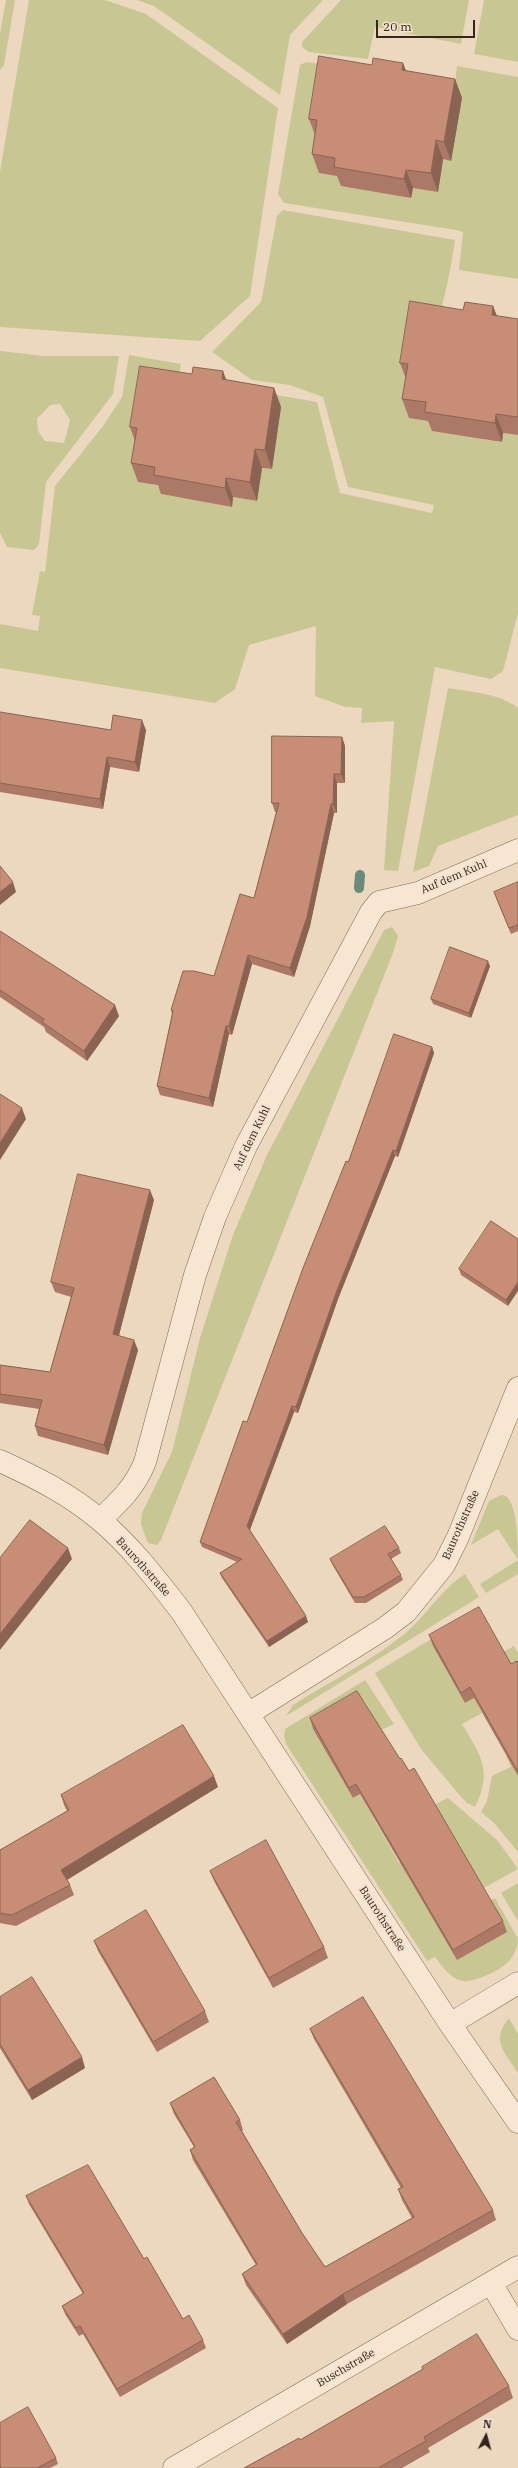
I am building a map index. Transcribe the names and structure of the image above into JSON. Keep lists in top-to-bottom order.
{
  "streets": {
    "street": ["Auf dem Kuhl", "Baurothstraße", "Buschstraße"]
  },
  "crossings": [
    ["Auf dem Kuhl", "Baurothstraße"]
  ],
  "scale_bar": "20 m",
  "north": "top"
}
